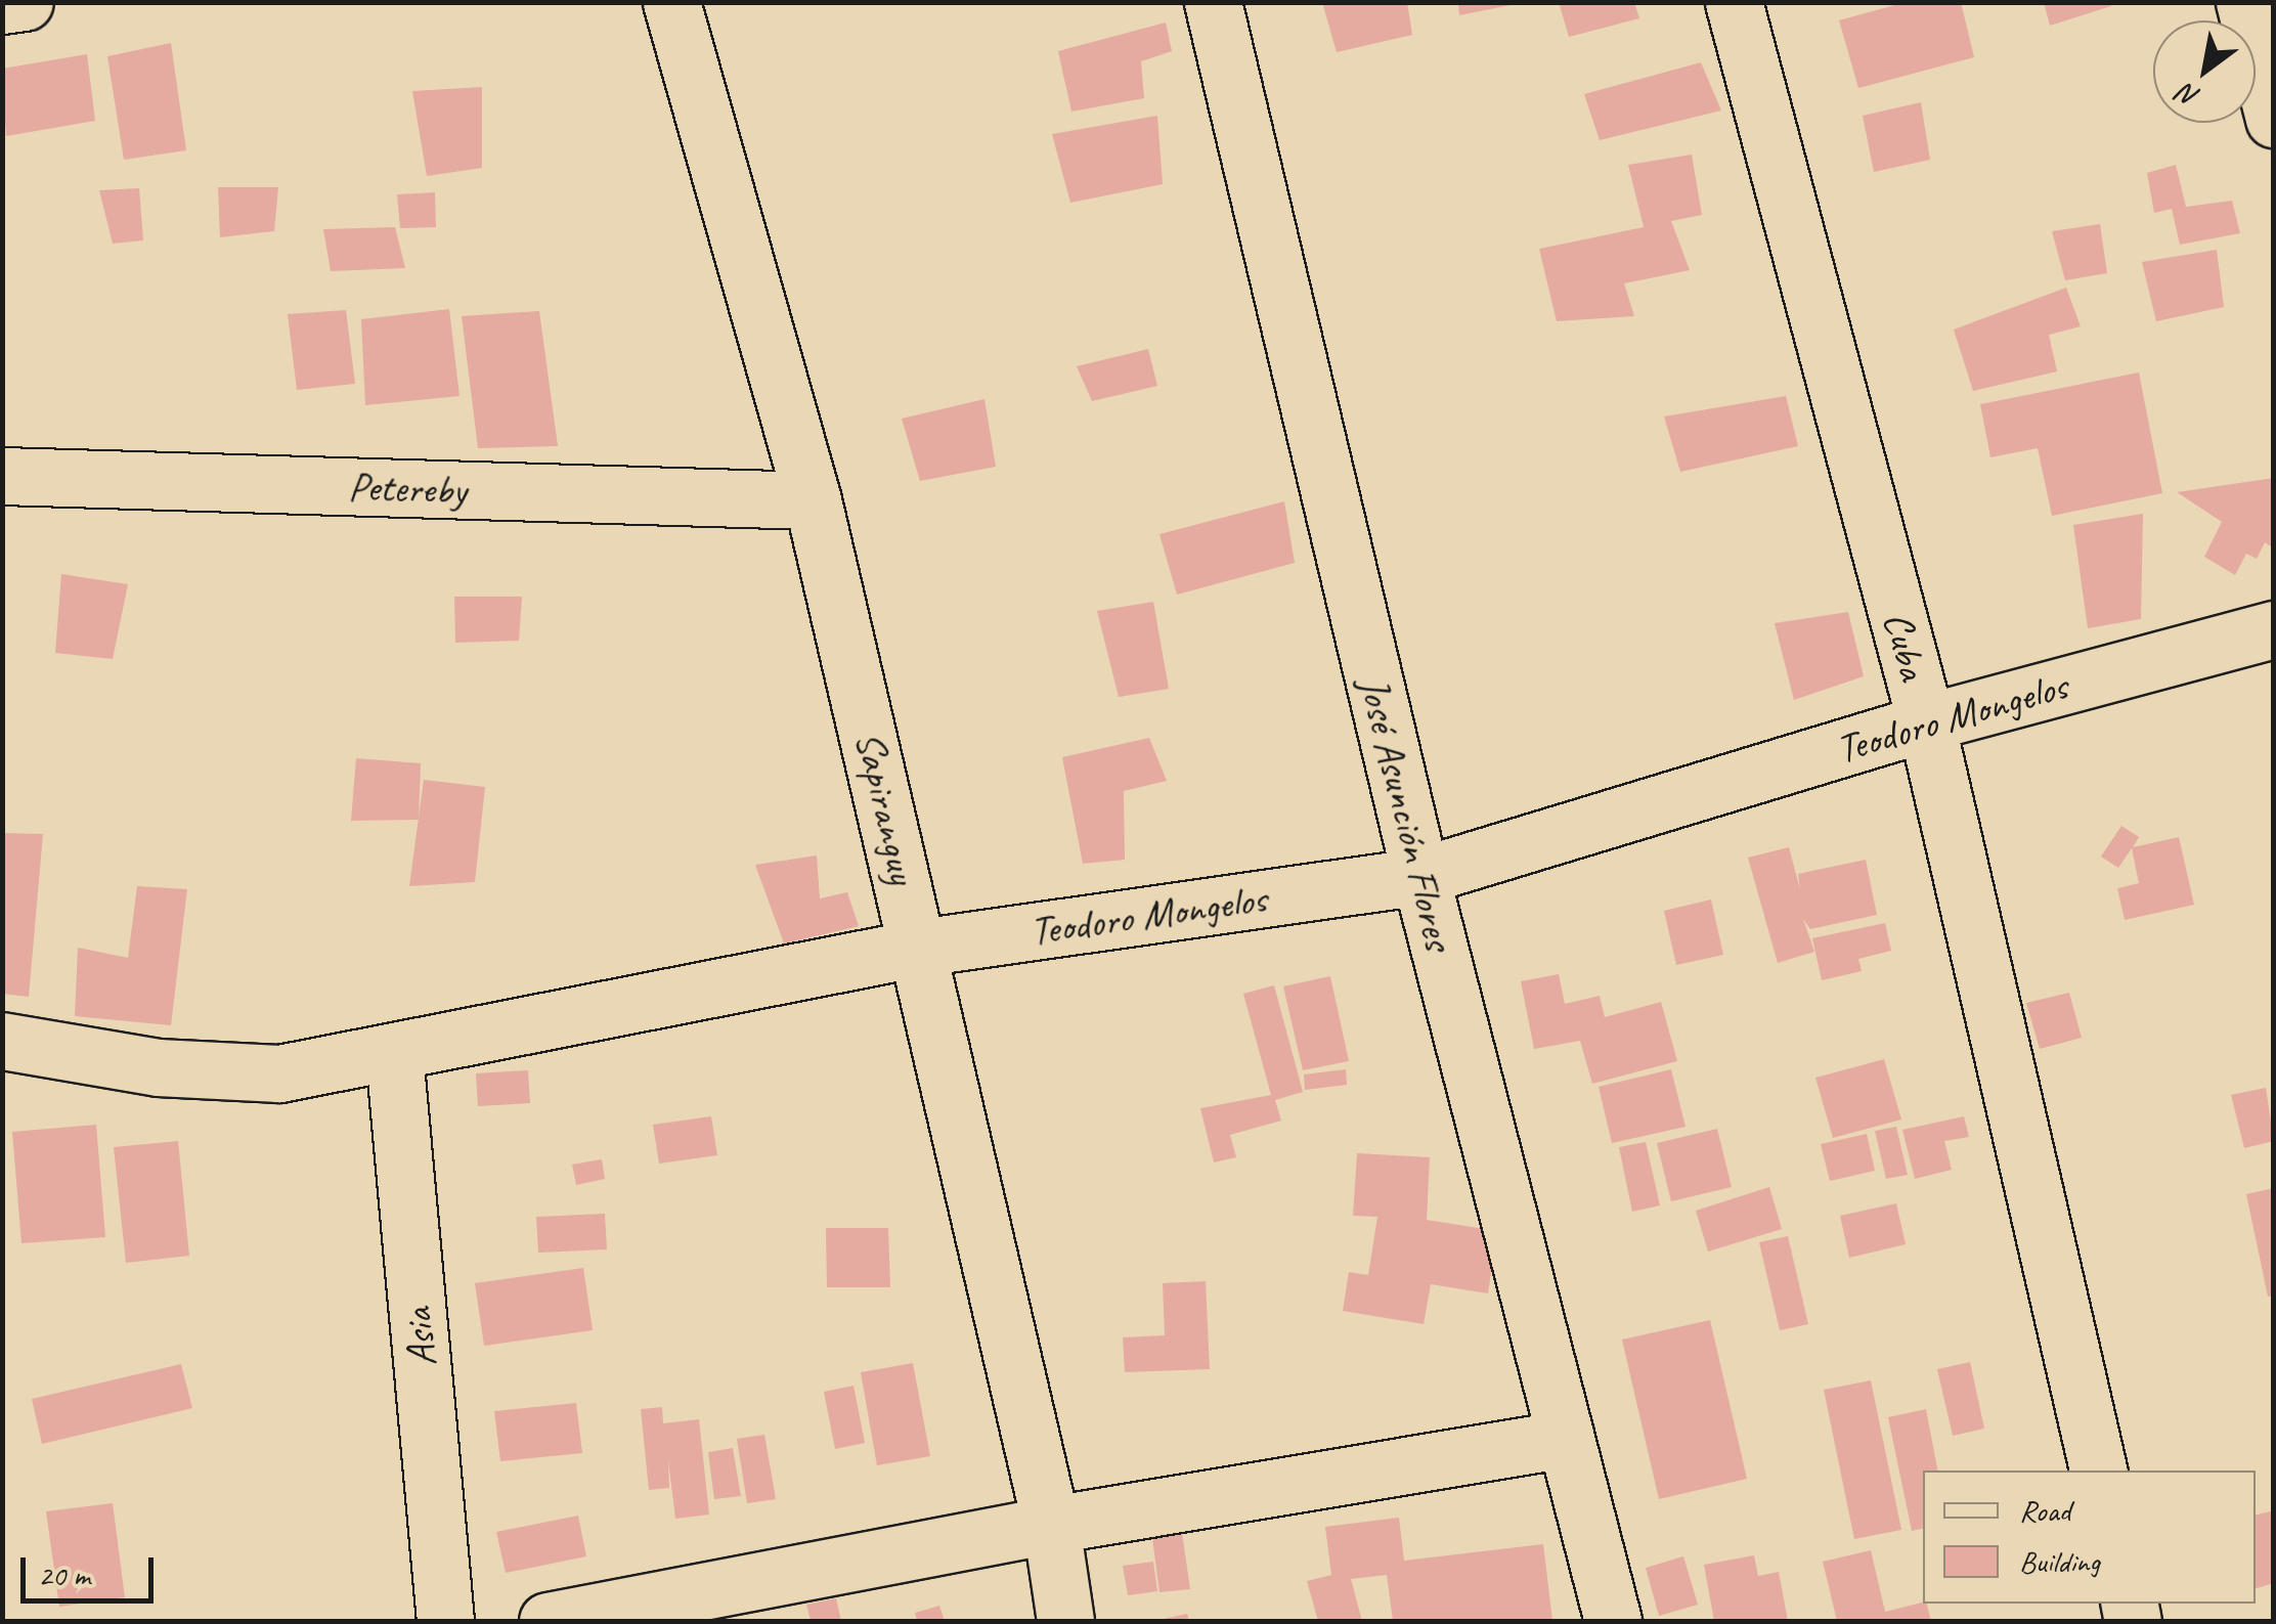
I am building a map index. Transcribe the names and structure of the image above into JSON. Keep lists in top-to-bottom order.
{
  "streets": {
    "street": [
      "Petereby",
      "Cuba",
      "Teodoro Mongelos",
      "Sapiranguy",
      "José Asunción Flores",
      "Asia"
    ]
  },
  "crossings": [
    ["Petereby", "Sapiranguy"],
    ["Cuba", "Teodoro Mongelos"],
    ["Teodoro Mongelos", "Sapiranguy"],
    ["Teodoro Mongelos", "José Asunción Flores"],
    ["Teodoro Mongelos", "Asia"]
  ],
  "legend": ["Road", "Building"],
  "scale_bar": "20 m",
  "north": "bottom left"
}
